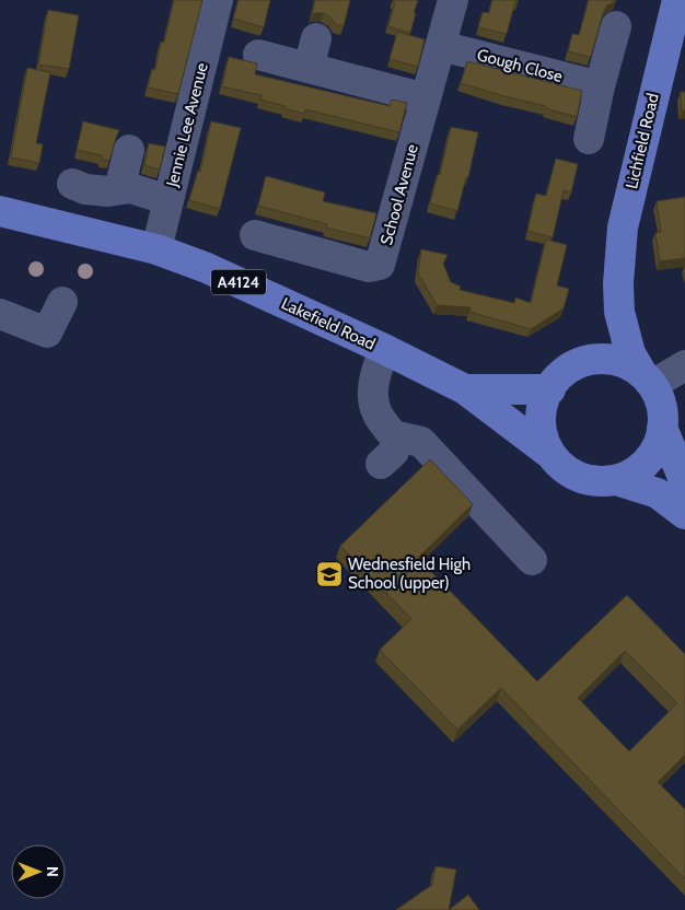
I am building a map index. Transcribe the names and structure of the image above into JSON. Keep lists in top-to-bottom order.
{
  "streets": {
    "main road": ["Lichfield Road", "A4124", "Lakefield Road"],
    "street": ["Gough Close", "Jennie Lee Avenue", "School Avenue"]
  },
  "crossings": [
    ["Gough Close", "School Avenue"],
    ["Jennie Lee Avenue", "Lakefield Road"],
    ["Lichfield Road", "A4124"],
    ["Lichfield Road", "Lakefield Road"],
    ["A4124", "Lakefield Road"]
  ],
  "places": {
    "school or university": ["Wednesfield High School (upper)"]
  },
  "north": "right"
}
